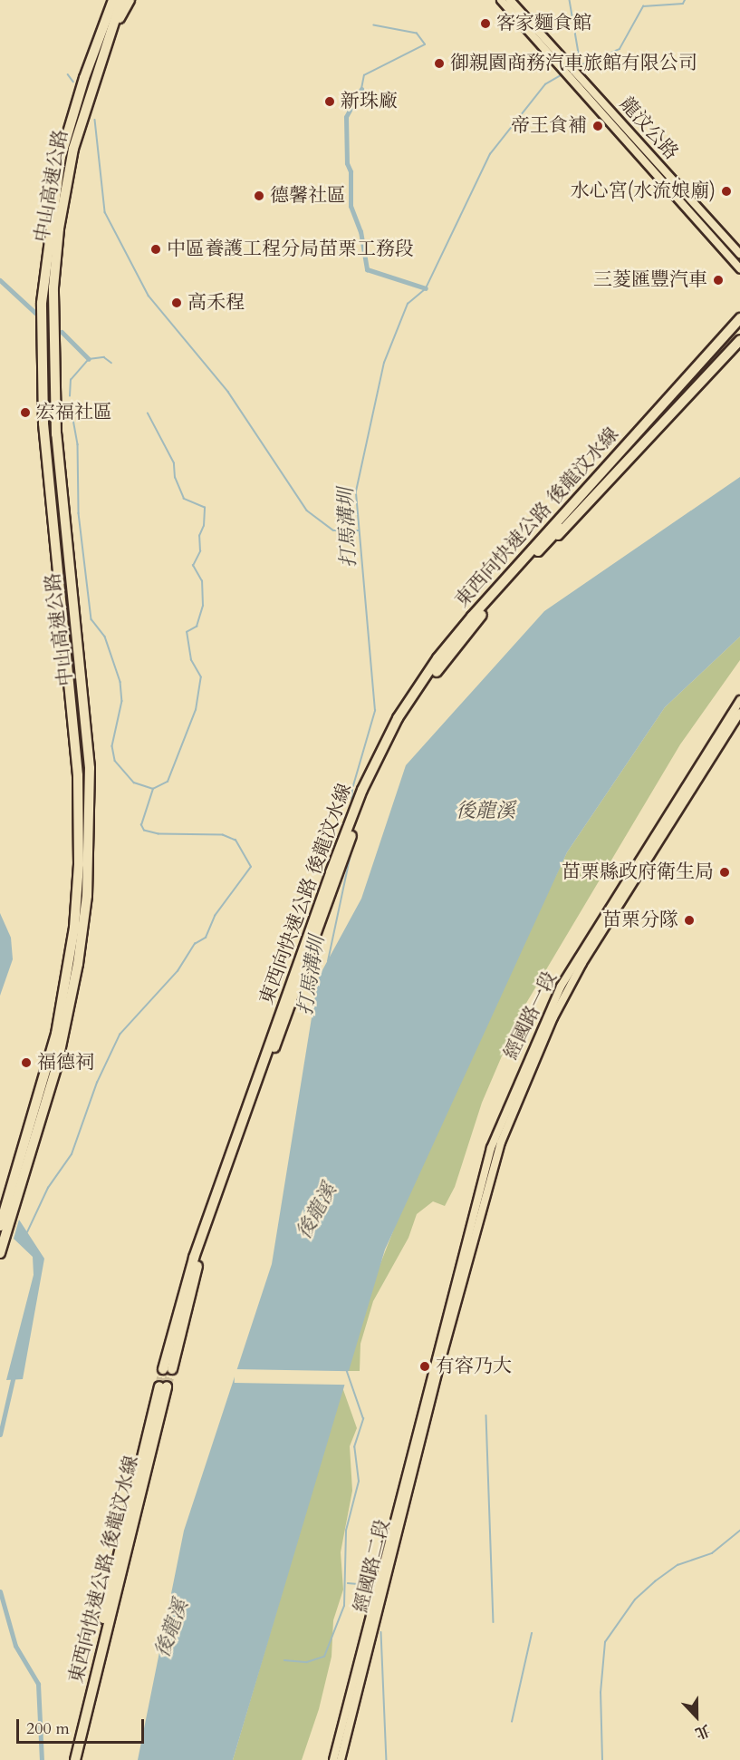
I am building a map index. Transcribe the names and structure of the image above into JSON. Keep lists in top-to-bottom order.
{
  "streets": {
    "highway": ["中山高速公路", "東西向快速公路 後龍汶水線"],
    "main road": ["龍汶公路", "經國路一段", "經國路二段"]
  },
  "crossings": [
    ["經國路一段", "經國路二段"]
  ],
  "water": ["打馬溝圳", "後龍溪"],
  "places": [
    "客家麵食館",
    "御親園商務汽車旅館有限公司",
    "新珠廠",
    "帝王食補",
    "水心宮(水流娘廟)",
    "德馨社區",
    "中區養護工程分局苗栗工務段",
    "三菱匯豐汽車",
    "高禾程",
    "宏福社區",
    "苗栗縣政府衛生局",
    "苗栗分隊",
    "福德祠",
    "有容乃大"
  ],
  "scale_bar": "200 m",
  "north": "bottom"
}
